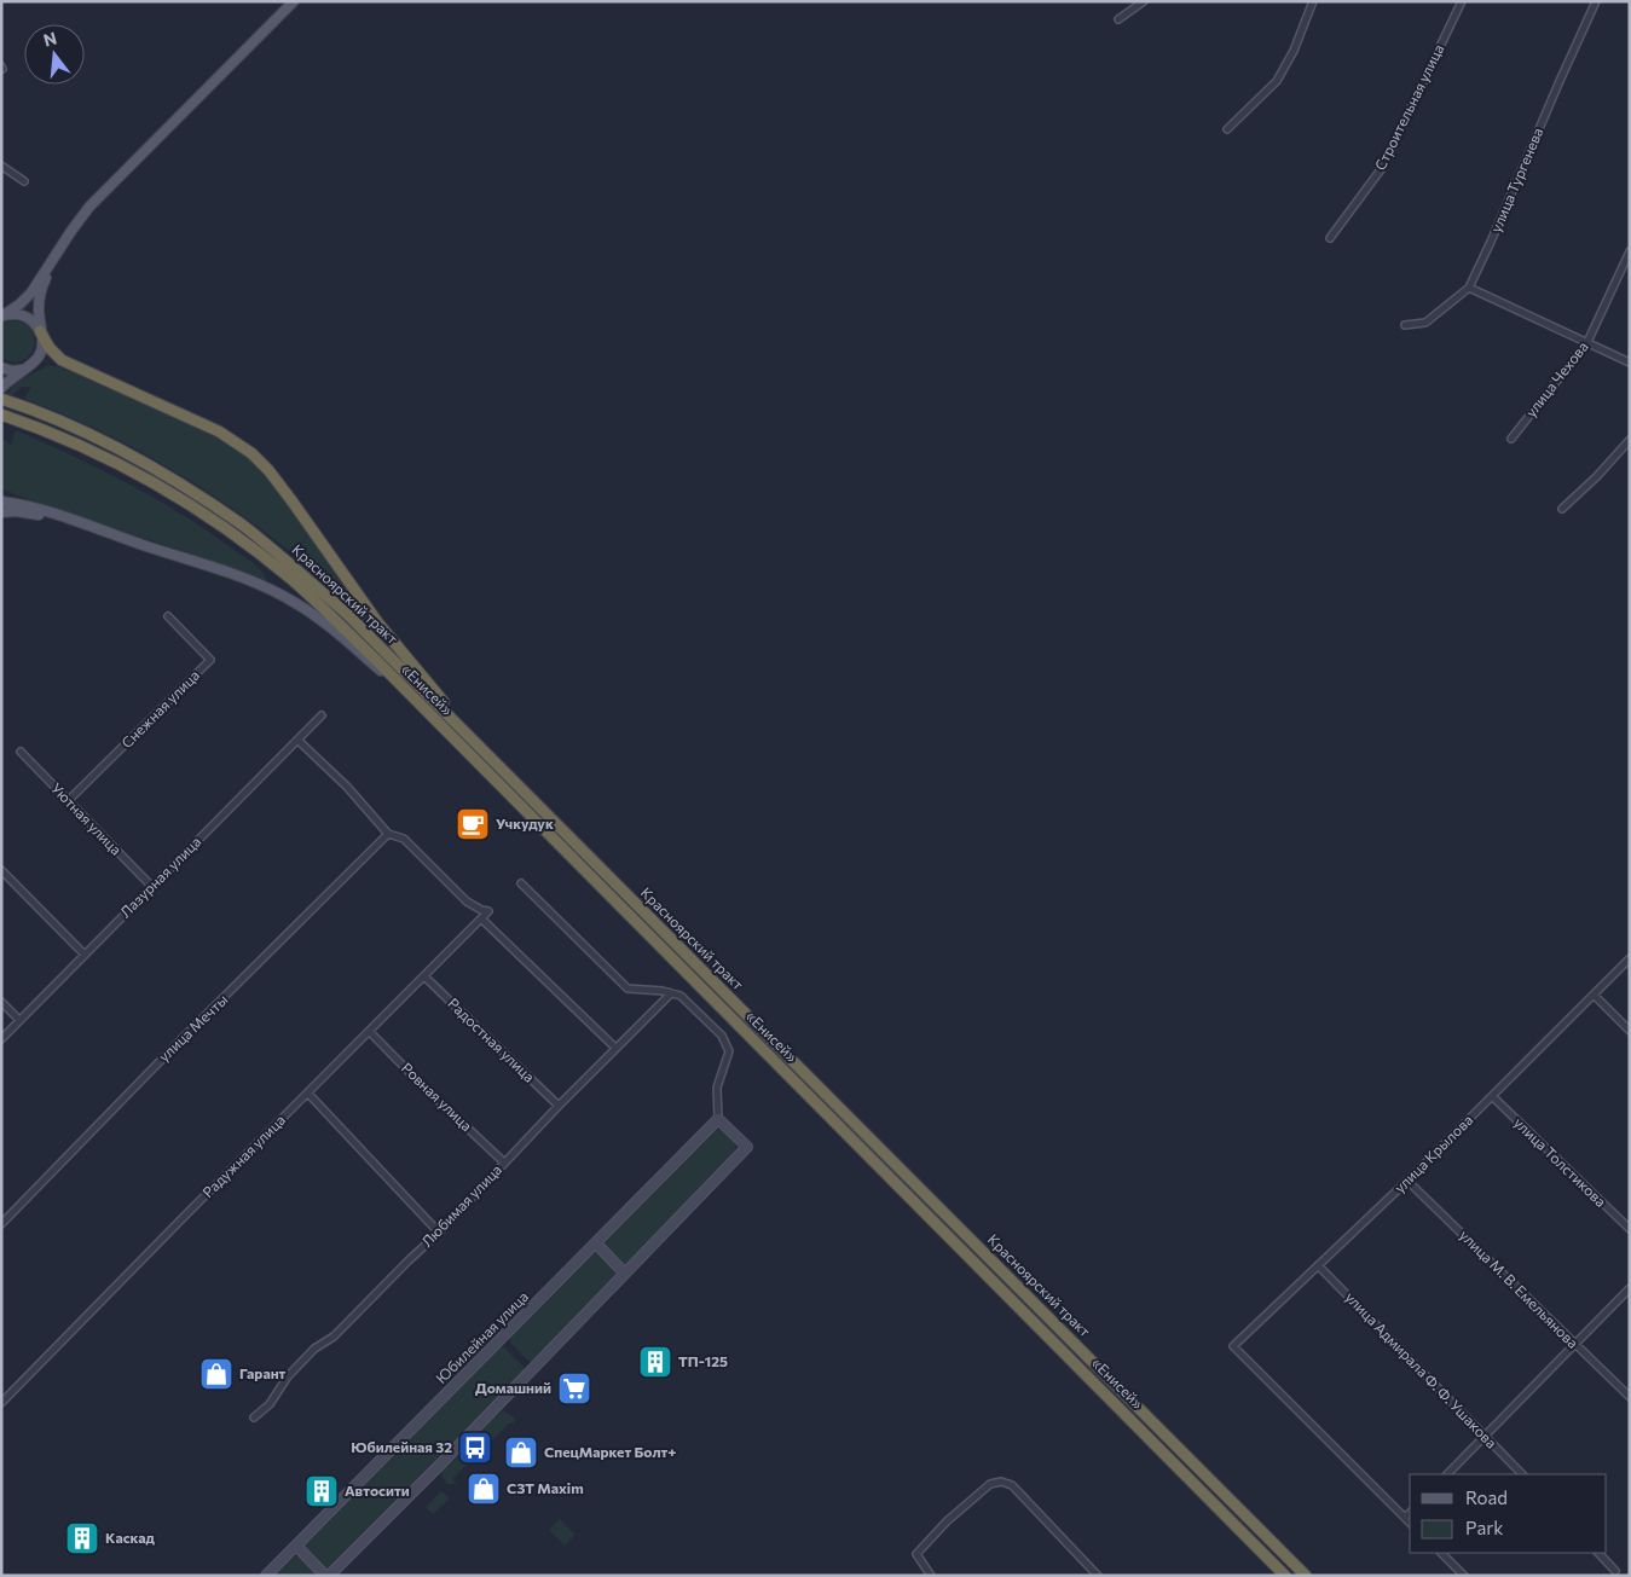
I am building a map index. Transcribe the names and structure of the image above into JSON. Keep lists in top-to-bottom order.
{
  "streets": {
    "highway": ["Красноярский тракт", "«Енисей»"],
    "main road": ["Юбилейная улица"],
    "street": [
      "Строительная улица",
      "улица Тургенева",
      "улица Чехова",
      "Снежная улица",
      "Уютная улица",
      "Лазурная улица",
      "улица Мечты",
      "Радостная улица",
      "Ровная улица",
      "улица Крылова",
      "Радужная улица",
      "улица Толстикова",
      "Любимая улица",
      "улица М. В. Емельянова",
      "улица Адмирала Ф. Ф. Ушакова"
    ]
  },
  "crossings": [
    ["Снежная улица", "Уютная улица"],
    ["Уютная улица", "Лазурная улица"],
    ["улица Мечты", "Радужная улица"],
    ["Радостная улица", "Радужная улица"],
    ["Радостная улица", "Любимая улица"],
    ["Ровная улица", "Радужная улица"],
    ["Ровная улица", "Любимая улица"],
    ["улица Крылова", "улица Толстикова"],
    ["улица Крылова", "улица М. В. Емельянова"],
    ["улица Крылова", "улица Адмирала Ф. Ф. Ушакова"]
  ],
  "places": {
    "cafe": ["Учкудук"],
    "building": ["ТП-125", "Автосити", "Каскад"],
    "shop": ["Гарант", "СпецМаркет Болт+", "СЗТ Maxim"],
    "supermarket": ["Домашний"],
    "bus stop": ["Юбилейная 32"]
  },
  "legend": ["Road", "Park"],
  "north": "top"
}
